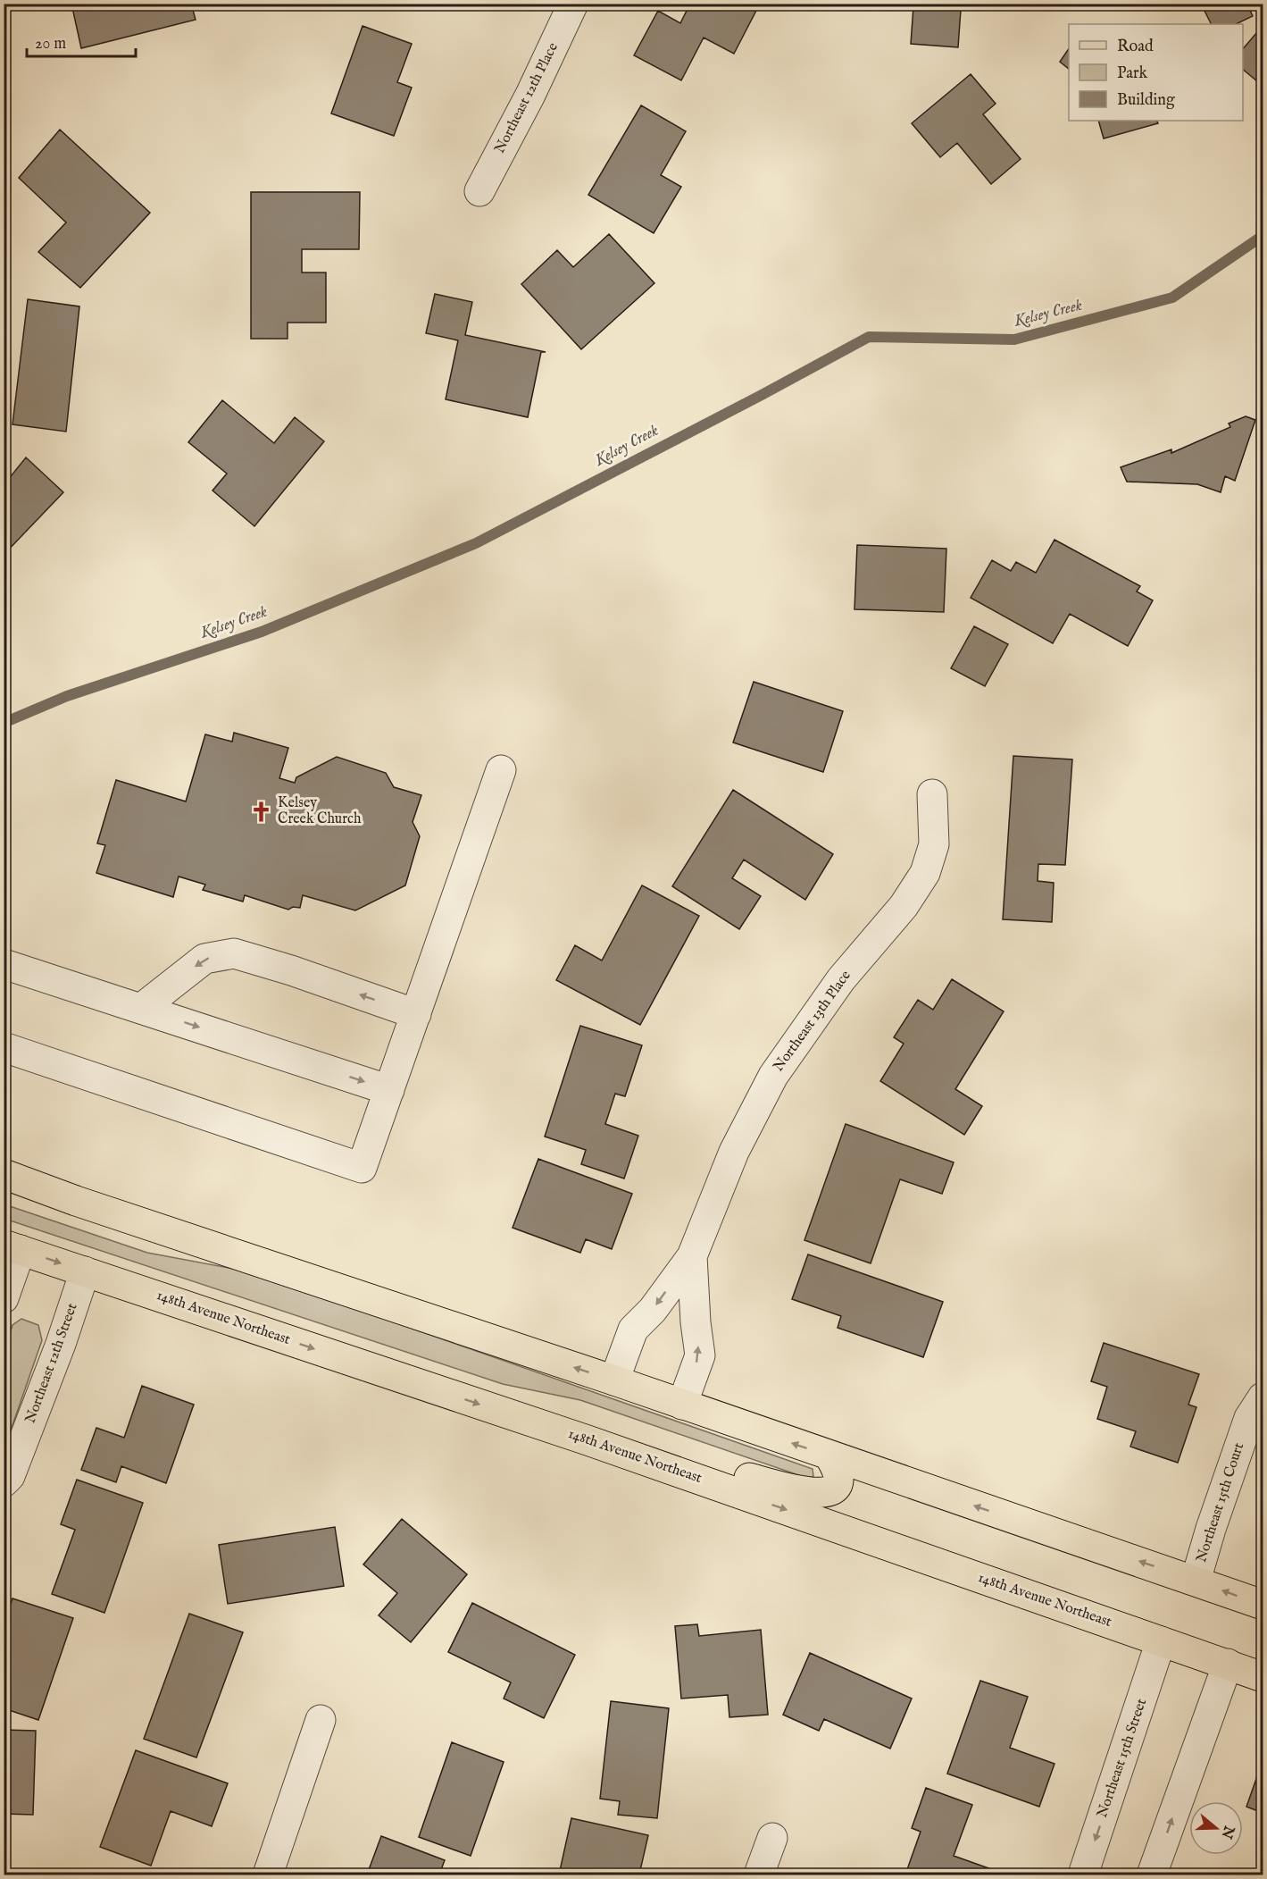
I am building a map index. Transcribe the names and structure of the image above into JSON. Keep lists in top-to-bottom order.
{
  "streets": {
    "main road": ["148th Avenue Northeast"],
    "street": [
      "Northeast 12th Place",
      "Northeast 13th Place",
      "Northeast 12th Street",
      "Northeast 15th Court",
      "Northeast 15th Street"
    ]
  },
  "crossings": [
    ["148th Avenue Northeast", "Northeast 12th Street"],
    ["148th Avenue Northeast", "Northeast 15th Street"]
  ],
  "water": ["Kelsey Creek"],
  "places": {
    "church": ["Kelsey Creek Church"]
  },
  "legend": ["Road", "Park", "Building"],
  "scale_bar": "20 m",
  "north": "right"
}
